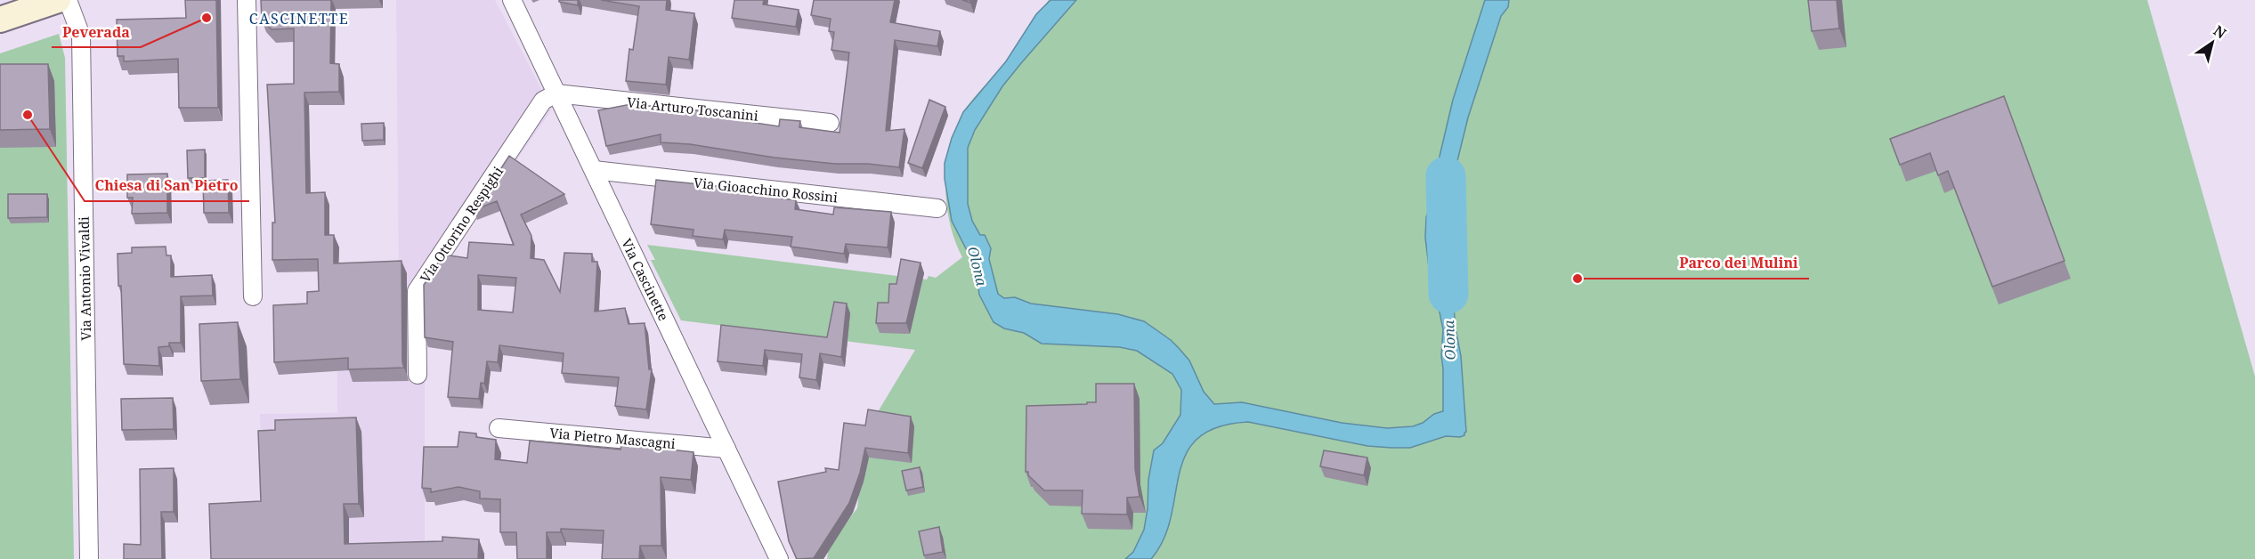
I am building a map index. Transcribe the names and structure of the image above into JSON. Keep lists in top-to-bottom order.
{
  "streets": {
    "street": [
      "Via Arturo Toscanini",
      "Via Gioacchino Rossini",
      "Via Ottorino Respighi",
      "Via Antonio Vivaldi",
      "Via Cascinette",
      "Via Pietro Mascagni"
    ]
  },
  "crossings": [
    ["Via Arturo Toscanini", "Via Ottorino Respighi"],
    ["Via Arturo Toscanini", "Via Cascinette"],
    ["Via Gioacchino Rossini", "Via Cascinette"],
    ["Via Ottorino Respighi", "Via Cascinette"],
    ["Via Cascinette", "Via Pietro Mascagni"]
  ],
  "districts": ["CASCINETTE"],
  "water": ["Olona"],
  "places": ["Peverada", "Chiesa di San Pietro", "Parco dei Mulini"],
  "north": "top right"
}
